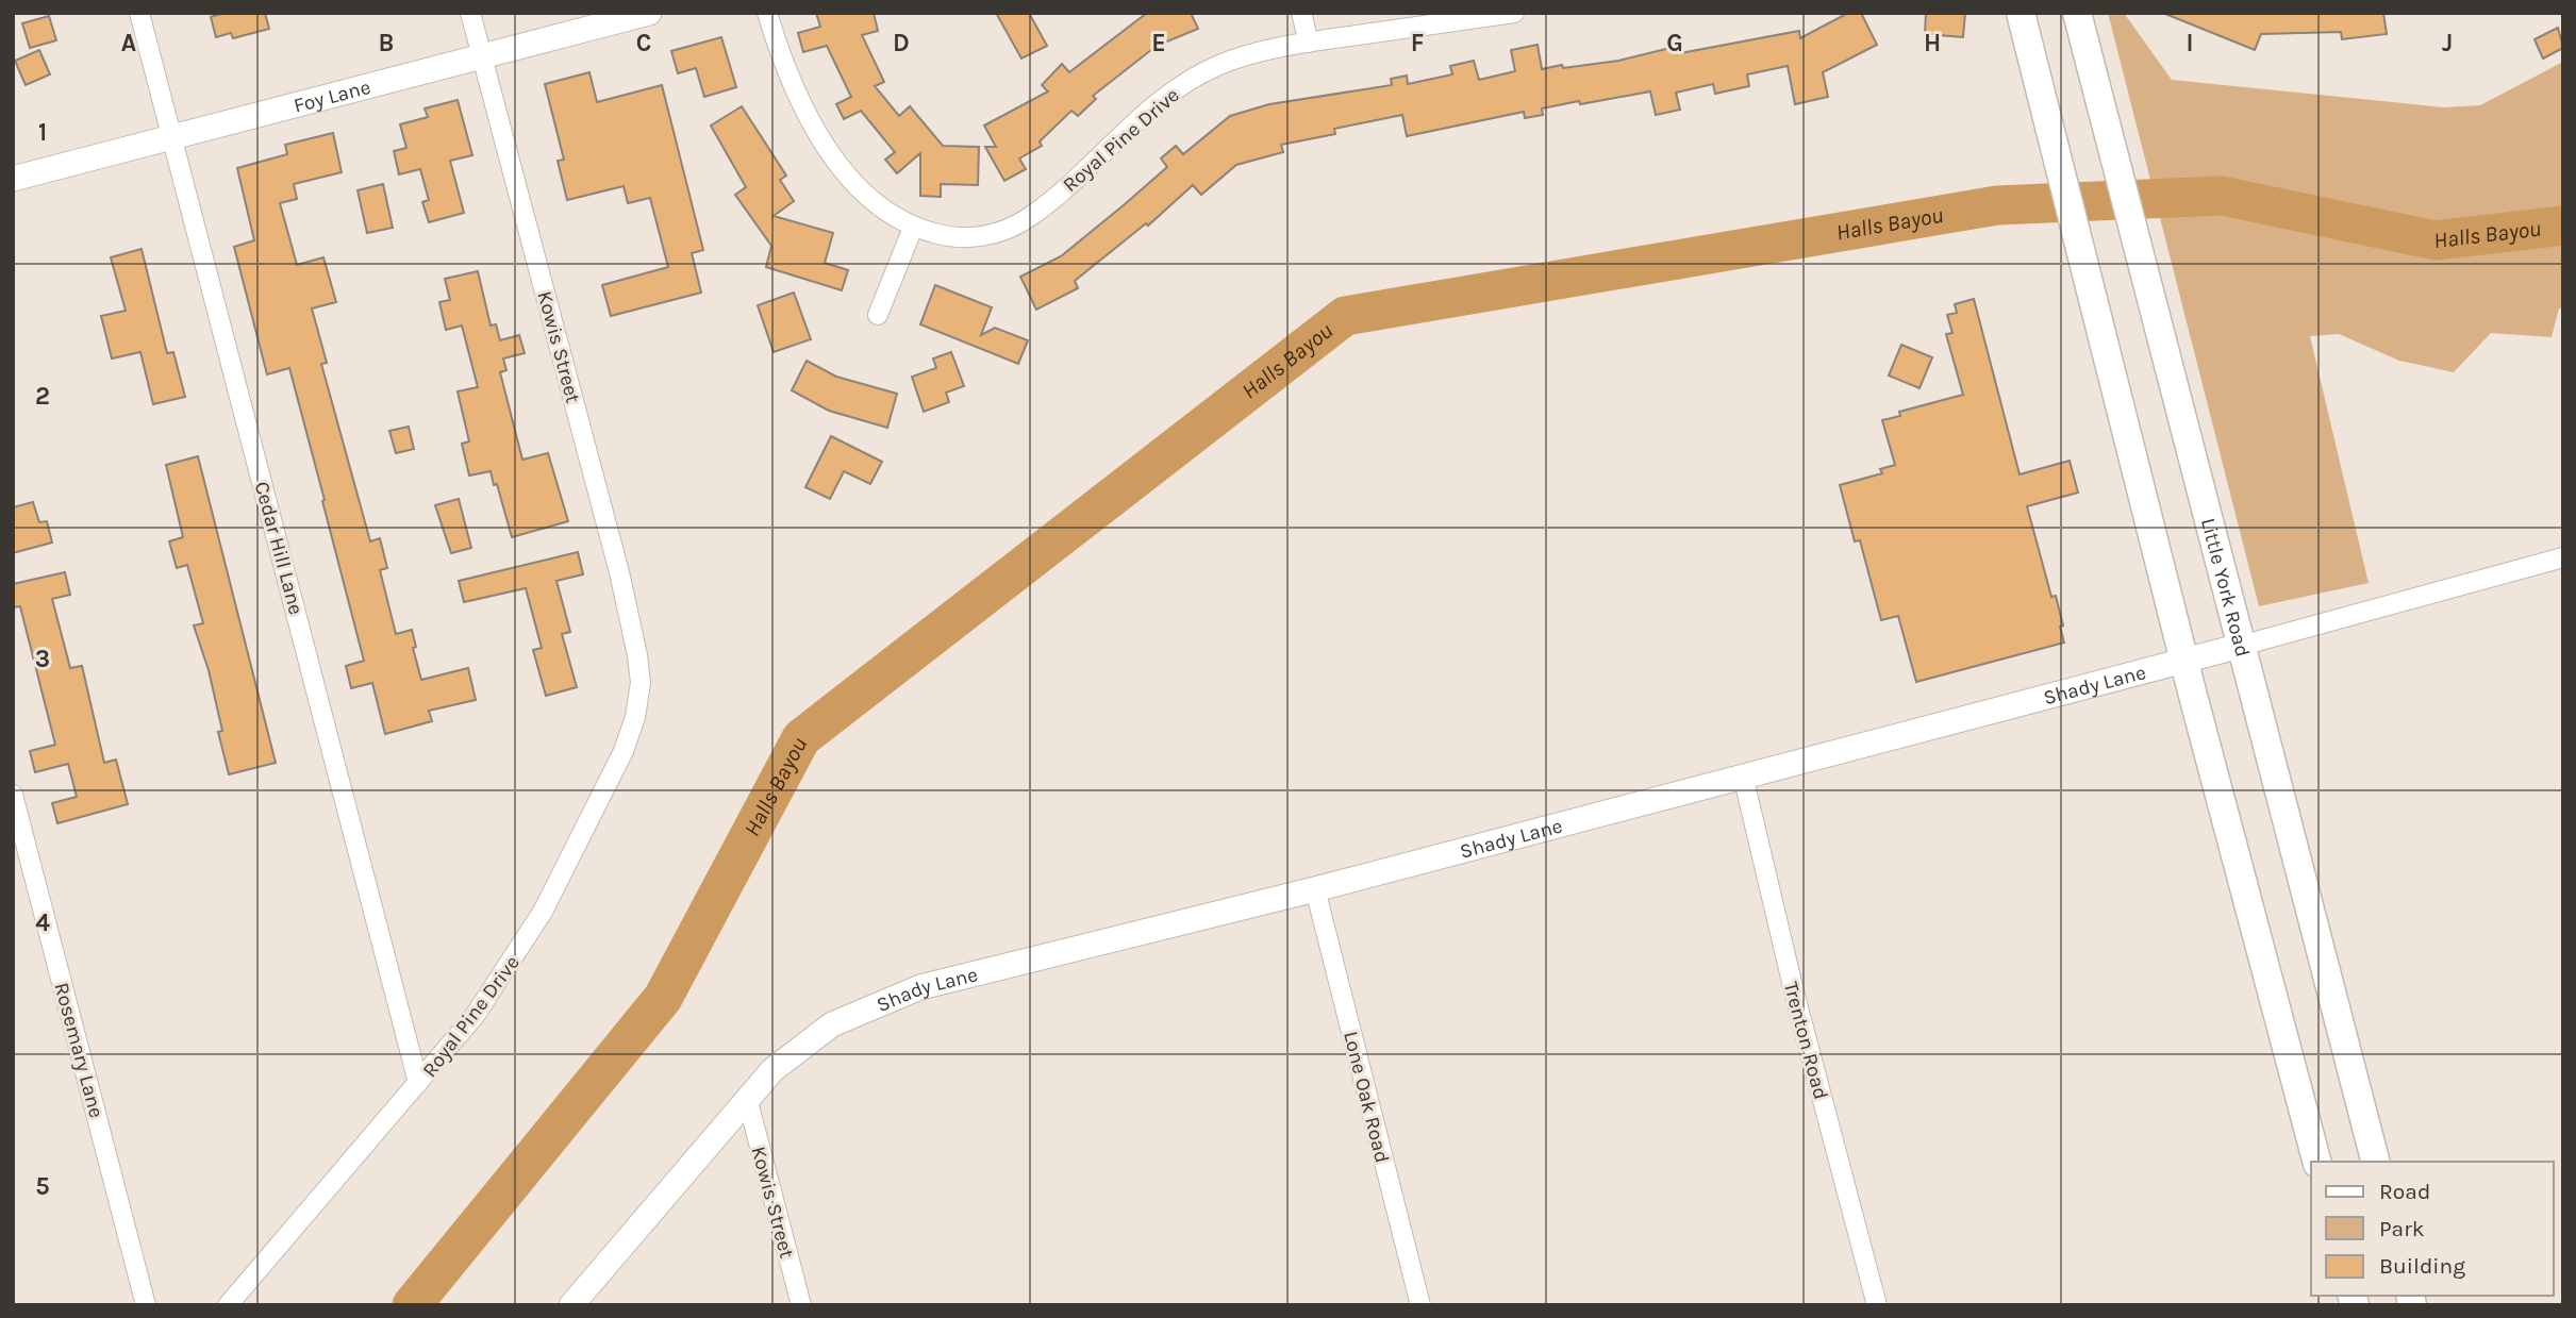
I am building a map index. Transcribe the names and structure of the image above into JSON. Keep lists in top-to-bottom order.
{
  "streets": {
    "main road": ["Little York Road"],
    "street": [
      "Foy Lane",
      "Royal Pine Drive",
      "Kowis Street",
      "Cedar Hill Lane",
      "Shady Lane",
      "Trenton Road",
      "Rosemary Lane",
      "Lone Oak Road"
    ]
  },
  "crossings": [
    ["Foy Lane", "Kowis Street"],
    ["Foy Lane", "Cedar Hill Lane"],
    ["Royal Pine Drive", "Kowis Street"],
    ["Royal Pine Drive", "Cedar Hill Lane"],
    ["Kowis Street", "Shady Lane"],
    ["Little York Road", "Shady Lane"],
    ["Shady Lane", "Trenton Road"],
    ["Shady Lane", "Lone Oak Road"]
  ],
  "water": ["Halls Bayou"],
  "legend": ["Road", "Park", "Building"],
  "grid": {
    "columns": [
      "A",
      "B",
      "C",
      "D",
      "E",
      "F",
      "G",
      "H",
      "I",
      "J"
    ],
    "rows": [
      "1",
      "2",
      "3",
      "4",
      "5"
    ]
  }
}
